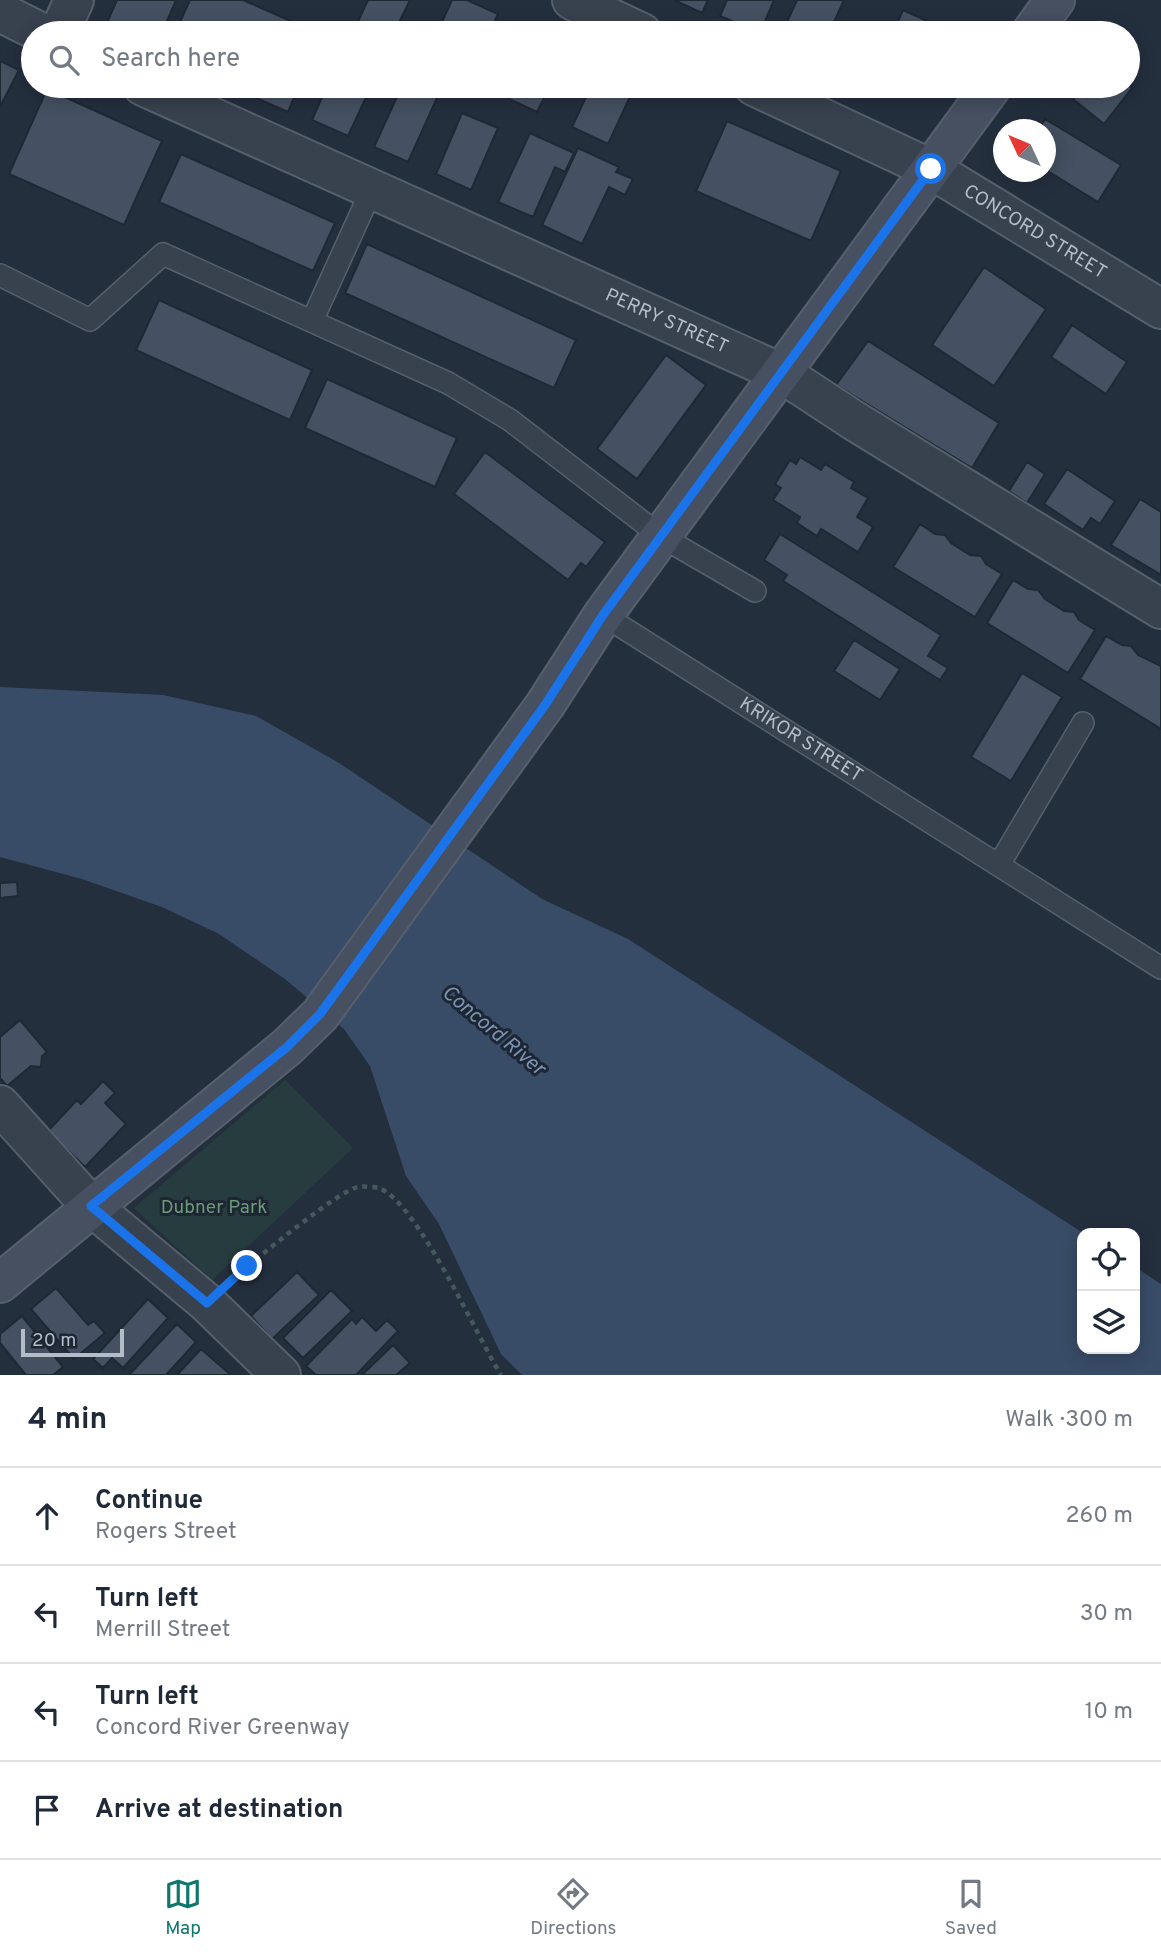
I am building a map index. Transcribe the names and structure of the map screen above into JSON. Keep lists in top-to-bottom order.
{
  "streets": {
    "street": ["CONCORD STREET", "PERRY STREET"],
    "lane": ["KRIKOR STREET"]
  },
  "water": ["Concord River"],
  "parks": ["Dubner Park"],
  "scale_bar": "20 m",
  "north": "top left",
  "page": {
    "search": "Search here",
    "scale": "20 m",
    "heading": ["4 min", "Walk · 300 m"],
    "list": [
      ["Continue", "Rogers Street", "260 m"],
      ["Turn left", "Merrill Street", "30 m"],
      ["Turn left", "Concord River Greenway", "10 m"],
      "Arrive at destination"
    ],
    "nav": ["Map", "Directions", "Saved"]
  }
}
